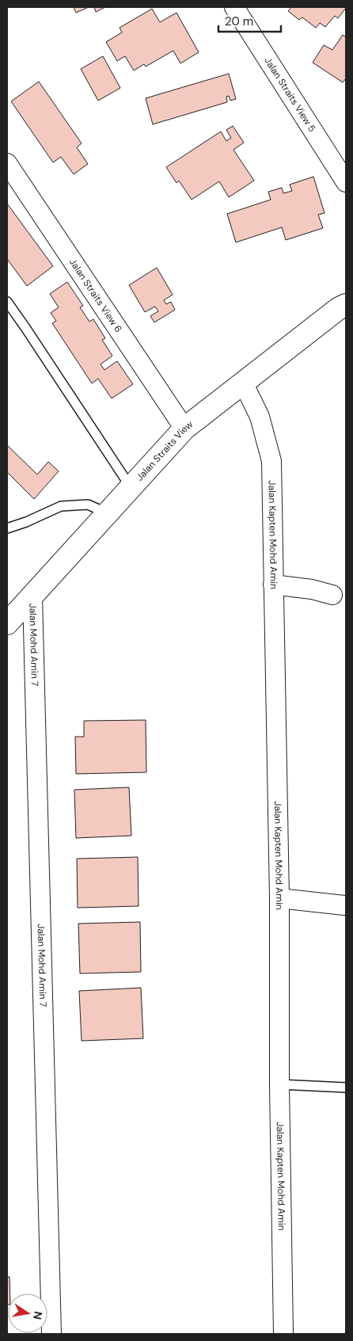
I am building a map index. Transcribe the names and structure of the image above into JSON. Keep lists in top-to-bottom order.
{
  "streets": {
    "street": [
      "Jalan Straits View 5",
      "Jalan Straits View 6",
      "Jalan Straits View",
      "Jalan Kapten Mohd Amin",
      "Jalan Mohd Amin 7"
    ]
  },
  "crossings": [
    ["Jalan Straits View 6", "Jalan Straits View"],
    ["Jalan Straits View", "Jalan Kapten Mohd Amin"],
    ["Jalan Straits View", "Jalan Mohd Amin 7"]
  ],
  "scale_bar": "20 m",
  "north": "right"
}
